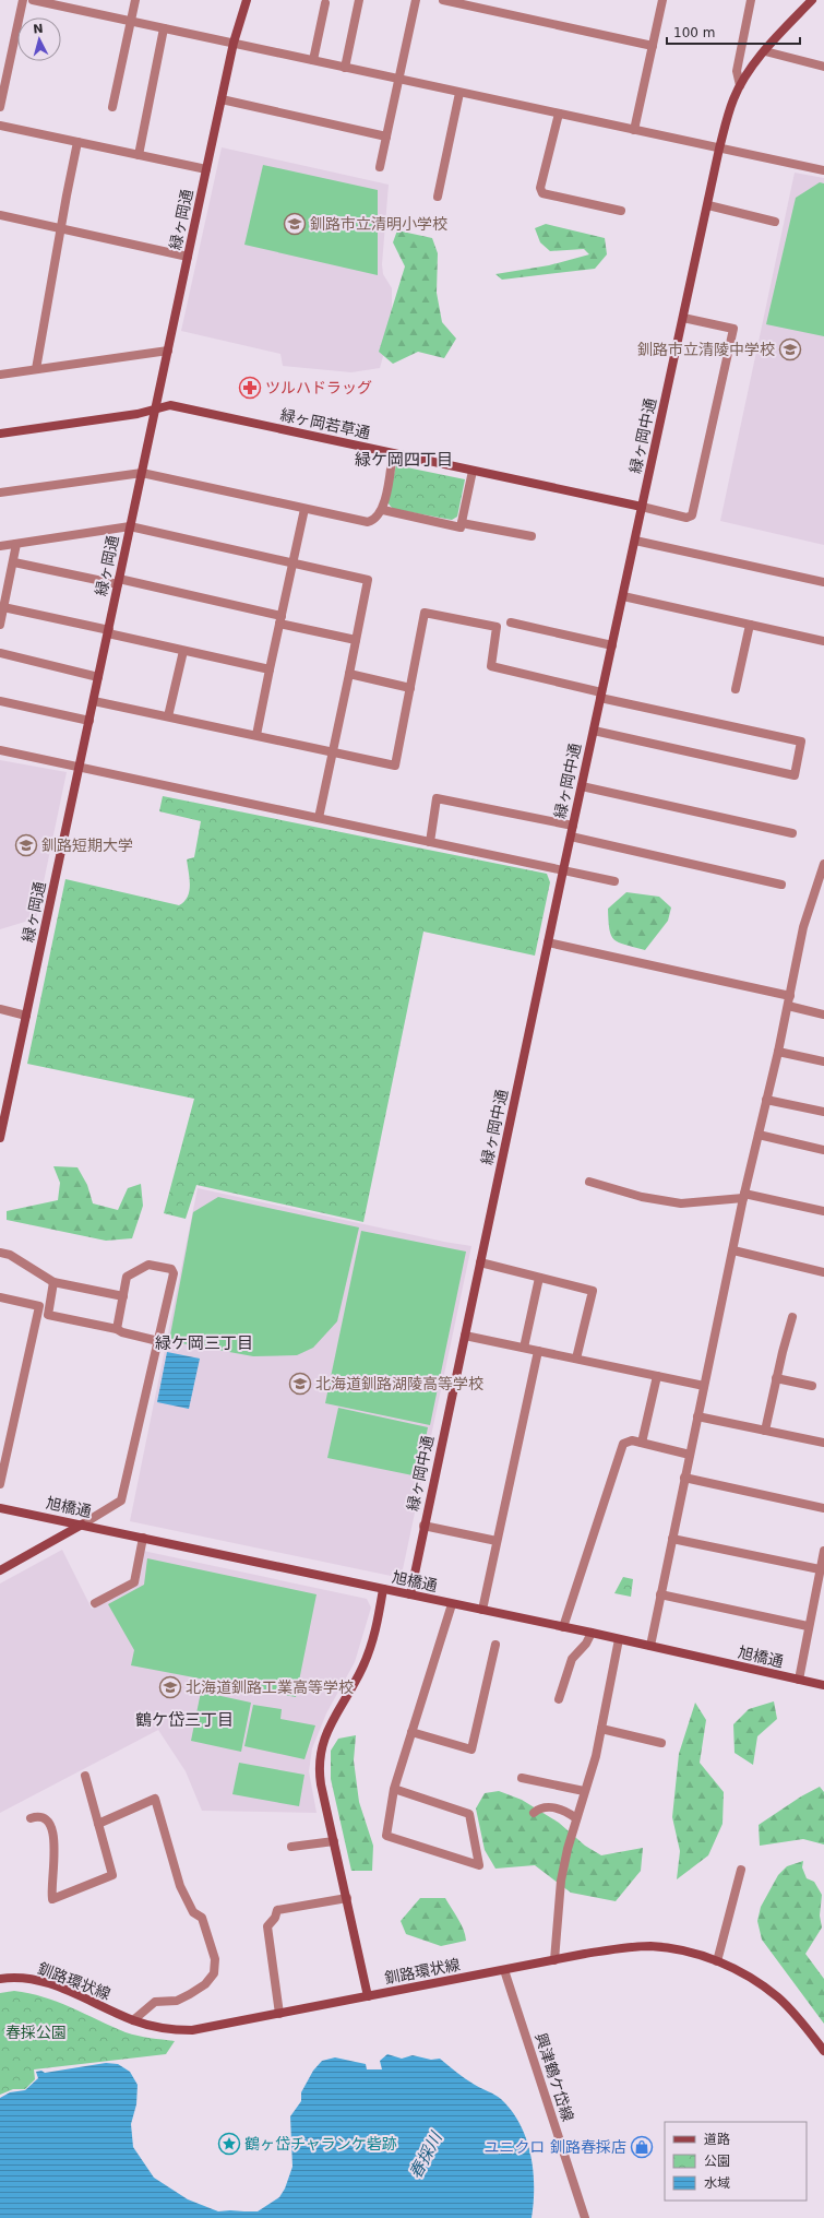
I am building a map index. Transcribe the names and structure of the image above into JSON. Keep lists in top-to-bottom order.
{
  "streets": {
    "street": [
      "緑ヶ岡通",
      "緑ヶ岡若草通",
      "緑ヶ岡中通",
      "旭橋通",
      "釧路環状線",
      "興津鶴ケ岱線"
    ]
  },
  "crossings": [
    ["緑ヶ岡通", "緑ヶ岡若草通"],
    ["緑ヶ岡若草通", "緑ヶ岡中通"],
    ["緑ヶ岡中通", "旭橋通"],
    ["釧路環状線", "興津鶴ケ岱線"]
  ],
  "districts": ["緑ケ岡四丁目", "緑ケ岡三丁目", "鶴ケ岱三丁目"],
  "water": ["春採川"],
  "parks": ["春採公園"],
  "places": {
    "school or university": [
      "釧路市立清明小学校",
      "釧路市立清陵中学校",
      "釧路短期大学",
      "北海道釧路湖陵高等学校",
      "北海道釧路工業高等学校"
    ],
    "pharmacy": ["ツルハドラッグ"],
    "place": ["鶴ヶ岱チャランケ砦跡"],
    "shop": ["ユニクロ 釧路春採店"]
  },
  "legend": ["道路", "公園", "水域"],
  "scale_bar": "100 m",
  "north": "top"
}
